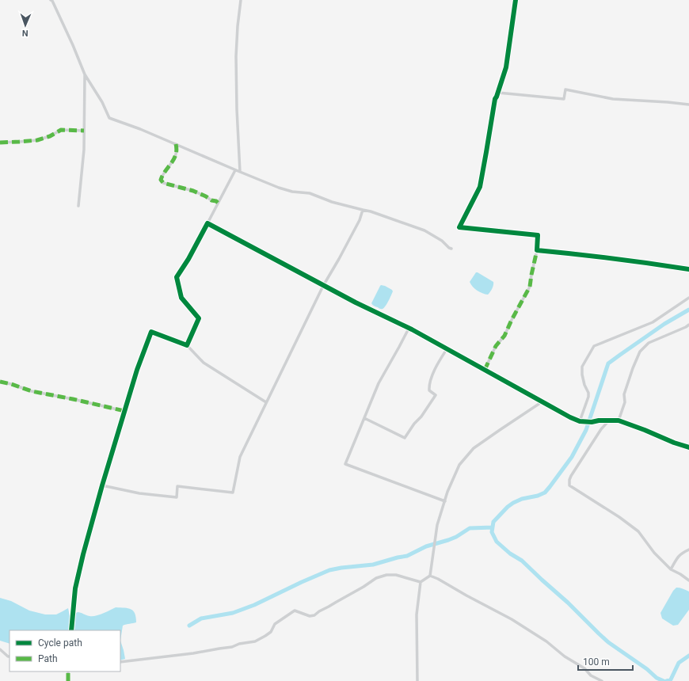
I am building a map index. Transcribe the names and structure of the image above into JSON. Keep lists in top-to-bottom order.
{
  "legend": ["Cycle path", "Path"],
  "scale_bar": "100 m",
  "north": "bottom"
}
